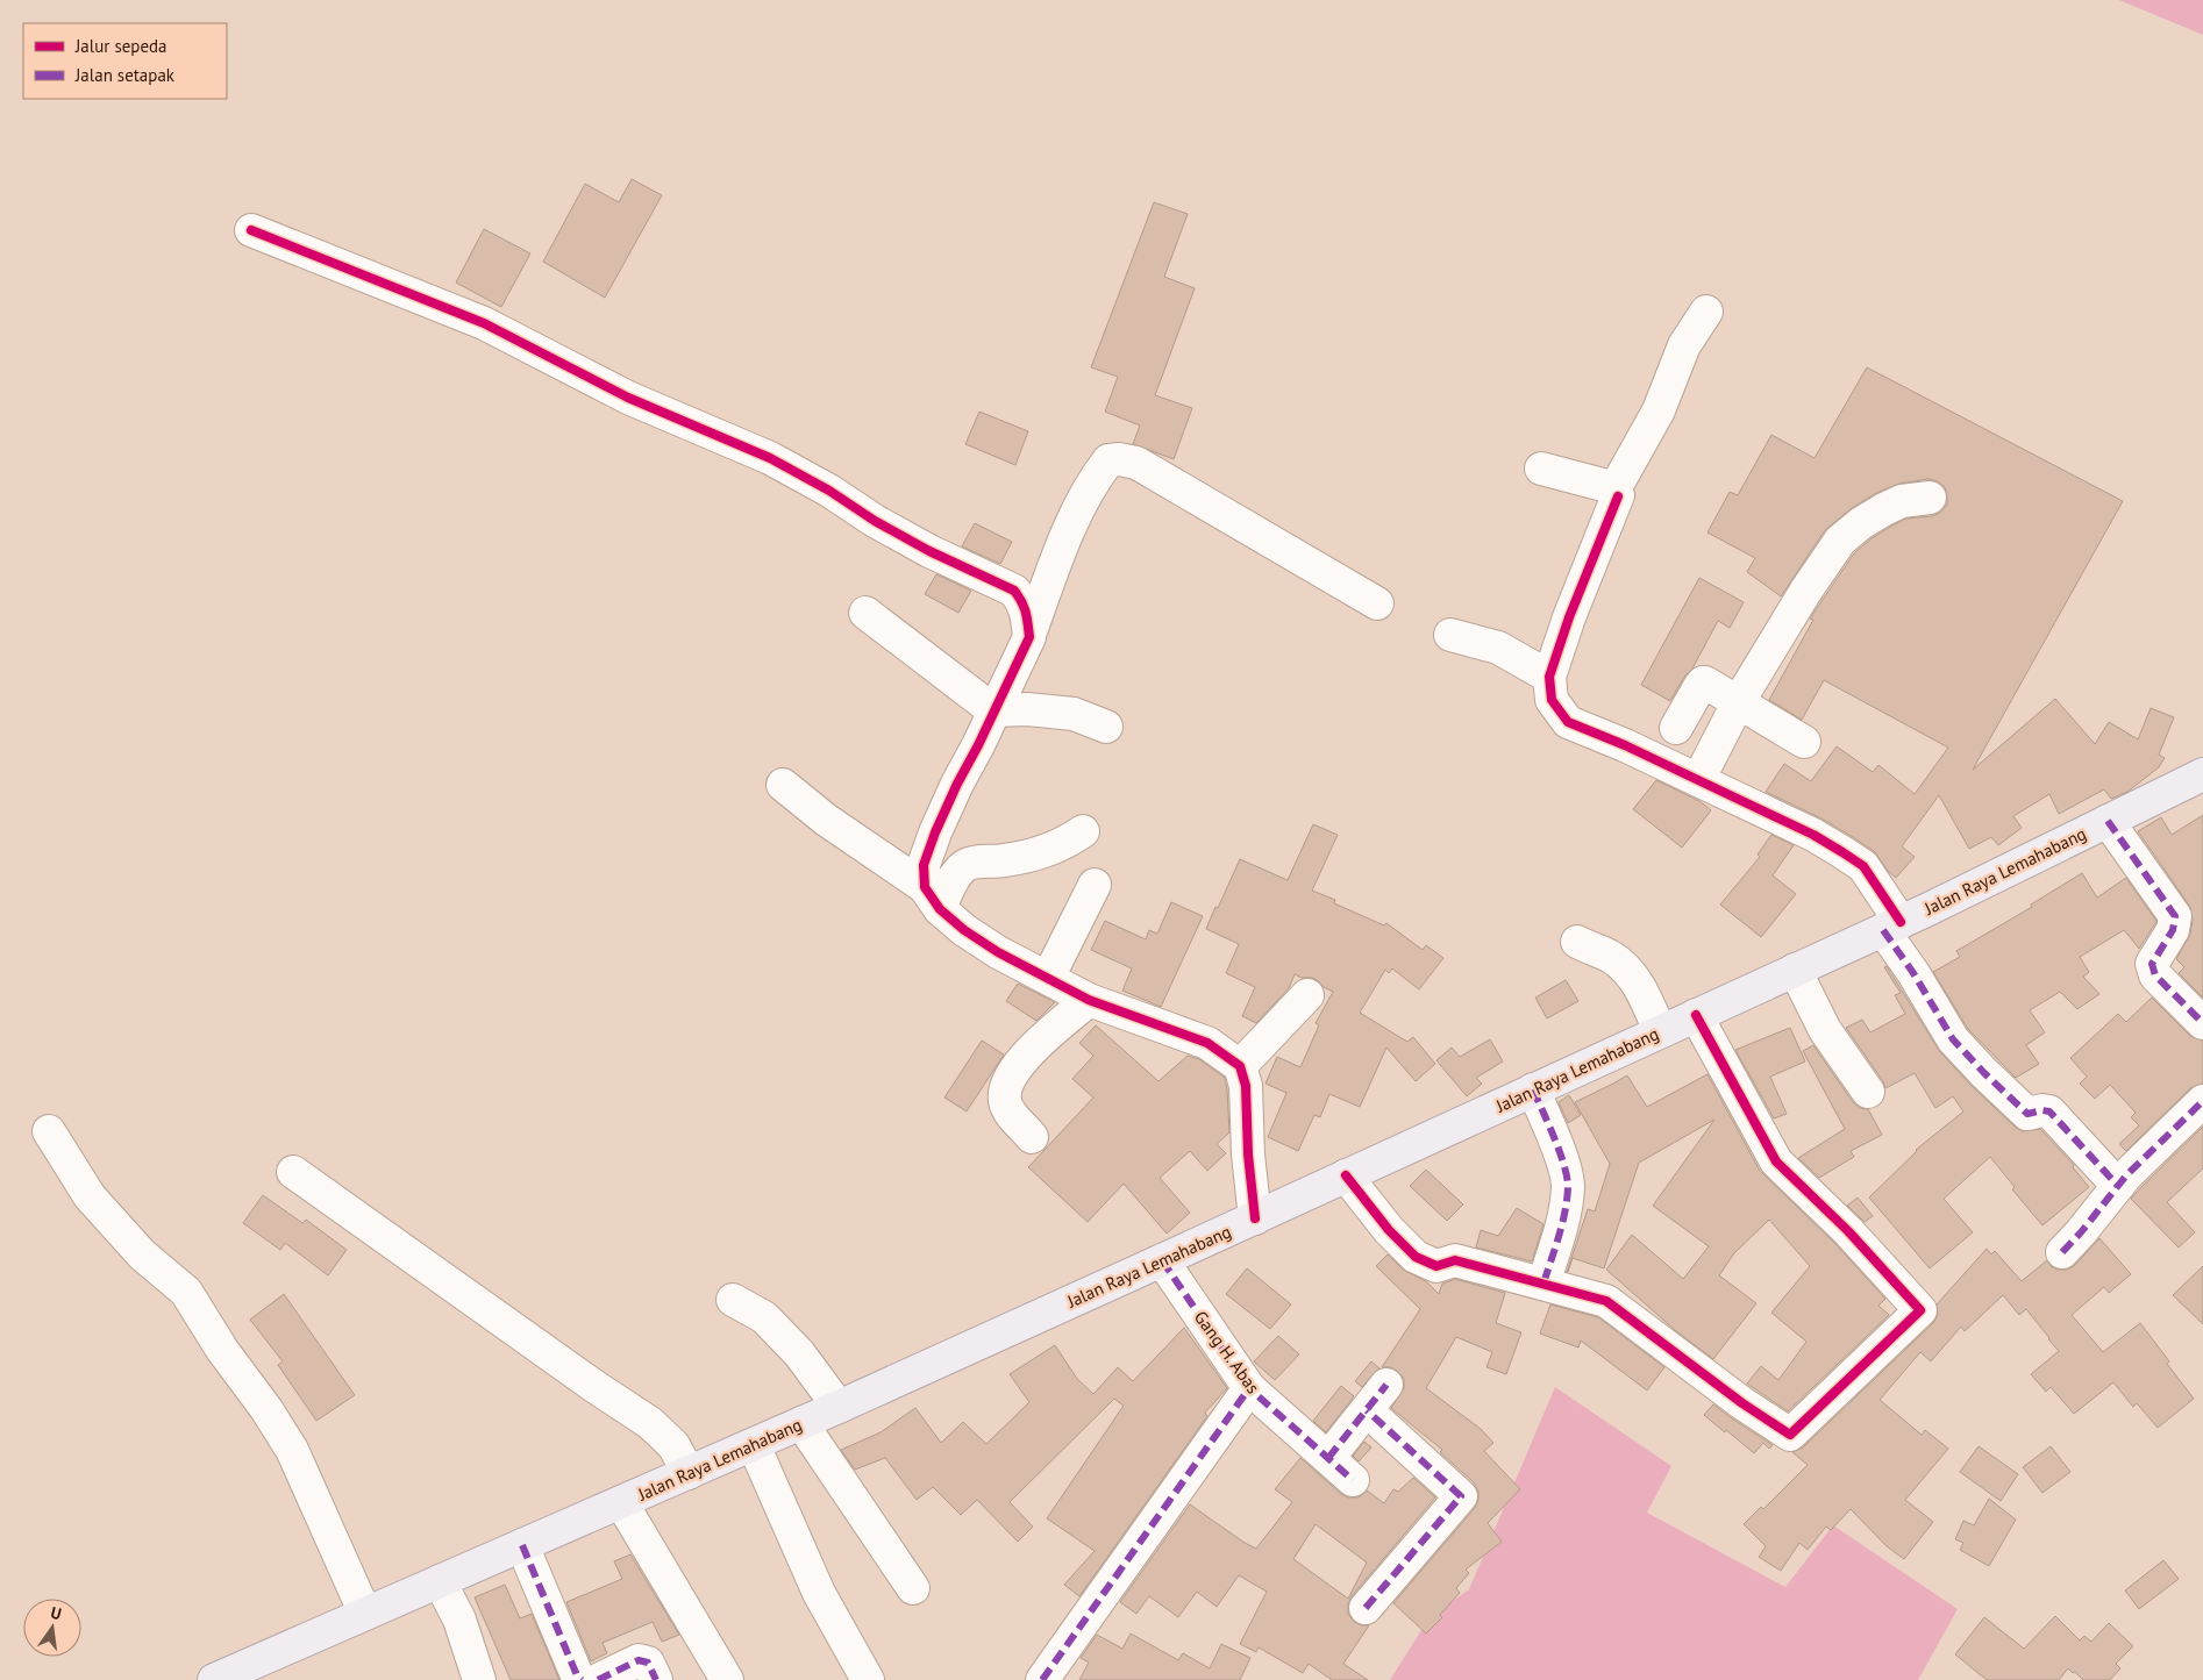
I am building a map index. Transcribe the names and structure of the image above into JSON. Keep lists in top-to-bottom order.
{
  "streets": {
    "main road": ["Jalan Raya Lemahabang"],
    "street": ["Gang H. Abas"]
  },
  "crossings": [
    ["Jalan Raya Lemahabang", "Gang H. Abas"]
  ],
  "legend": ["Jalur sepeda", "Jalan setapak"],
  "north": "top"
}
